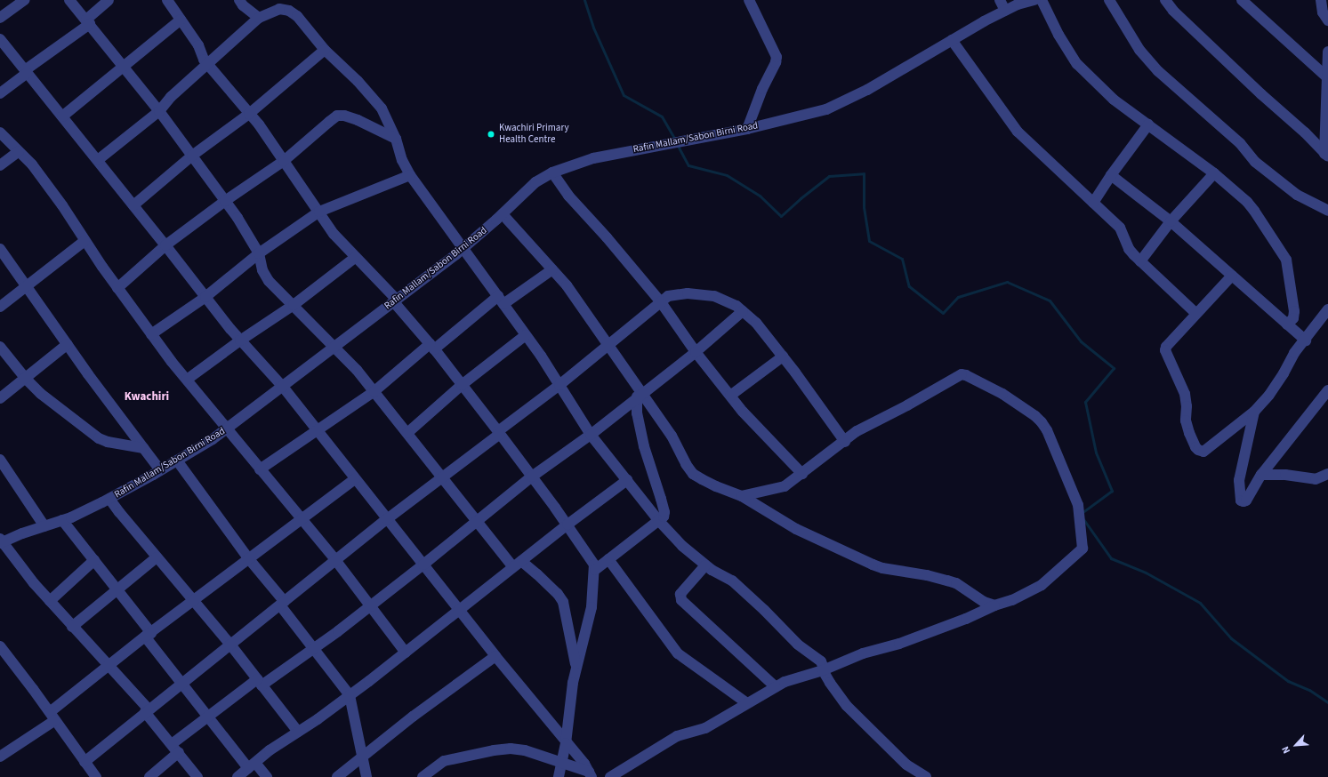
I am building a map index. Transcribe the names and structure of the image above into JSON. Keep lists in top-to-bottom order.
{
  "streets": {
    "street": ["Rafin Mallam/Sabon Birni Road"]
  },
  "districts": ["Kwachiri"],
  "places": ["Kwachiri Primary Health Centre"],
  "north": "bottom left"
}
